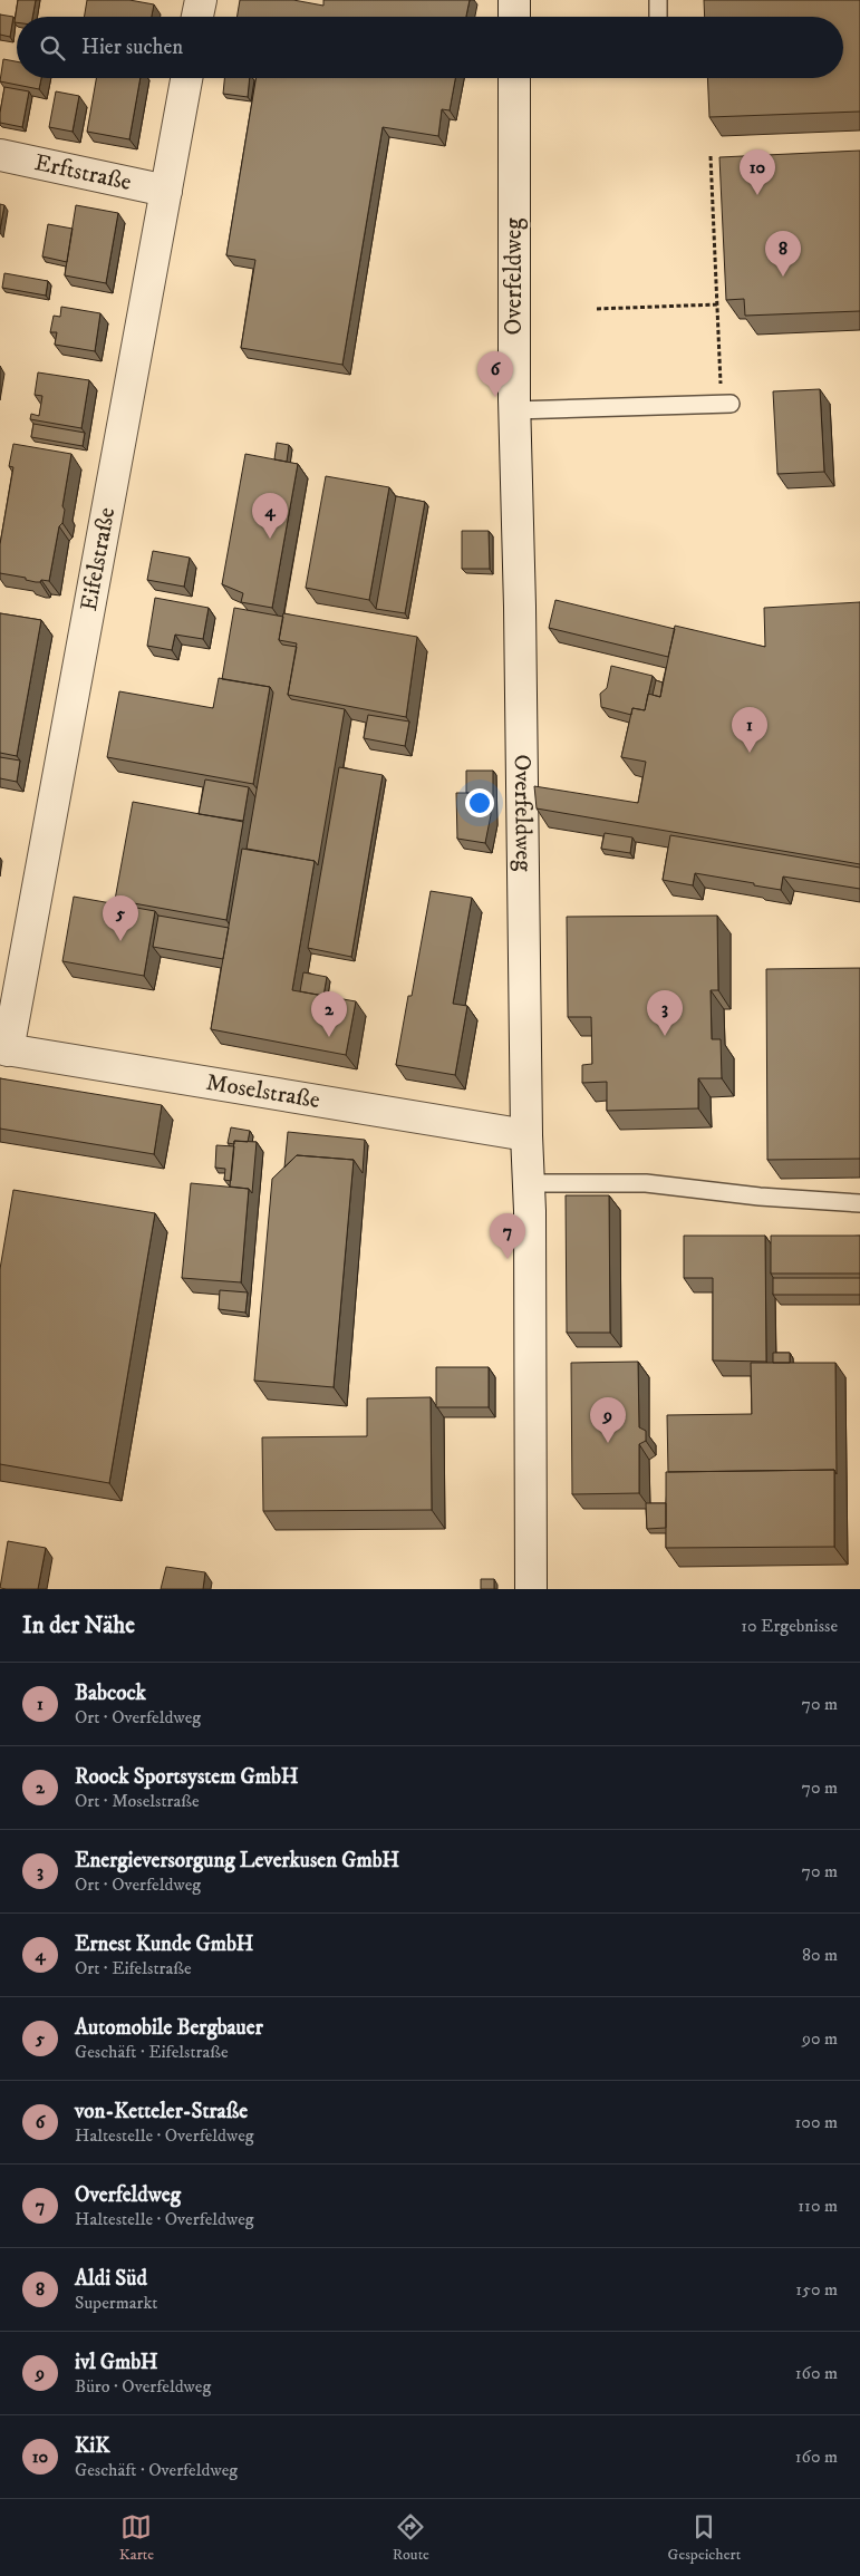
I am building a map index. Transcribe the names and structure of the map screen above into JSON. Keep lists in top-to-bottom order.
{
  "streets": {
    "street": [
      "Erftstraße",
      "Overfeldweg",
      "Eifelstraße",
      "Moselstraße"
    ]
  },
  "crossings": [
    ["Erftstraße", "Eifelstraße"],
    ["Overfeldweg", "Moselstraße"],
    ["Eifelstraße", "Moselstraße"]
  ],
  "page": {
    "search": "Hier suchen",
    "pins": [
      "10",
      "8",
      "6",
      "4",
      "1",
      "5",
      "3",
      "2",
      "7",
      "9"
    ],
    "heading": ["In der Nähe", "10 Ergebnisse"],
    "list": [
      {
        "mark": "1",
        "name": "Babcock",
        "note": "Ort · Overfeldweg",
        "value": "70 m"
      },
      {
        "mark": "2",
        "name": "Roock Sportsystem GmbH",
        "note": "Ort · Moselstraße",
        "value": "70 m"
      },
      {
        "mark": "3",
        "name": "Energieversorgung Leverkusen GmbH",
        "note": "Ort · Overfeldweg",
        "value": "70 m"
      },
      {
        "mark": "4",
        "name": "Ernest Kunde GmbH",
        "note": "Ort · Eifelstraße",
        "value": "80 m"
      },
      {
        "mark": "5",
        "name": "Automobile Bergbauer",
        "note": "Geschäft · Eifelstraße",
        "value": "90 m"
      },
      {
        "mark": "6",
        "name": "von-Ketteler-Straße",
        "note": "Haltestelle · Overfeldweg",
        "value": "100 m"
      },
      {
        "mark": "7",
        "name": "Overfeldweg",
        "note": "Haltestelle · Overfeldweg",
        "value": "110 m"
      },
      {
        "mark": "8",
        "name": "Aldi Süd",
        "note": "Supermarkt",
        "value": "150 m"
      },
      {
        "mark": "9",
        "name": "ivl GmbH",
        "note": "Büro · Overfeldweg",
        "value": "160 m"
      },
      {
        "mark": "10",
        "name": "KiK",
        "note": "Geschäft · Overfeldweg",
        "value": "160 m"
      }
    ],
    "nav": ["Karte", "Route", "Gespeichert"]
  }
}
